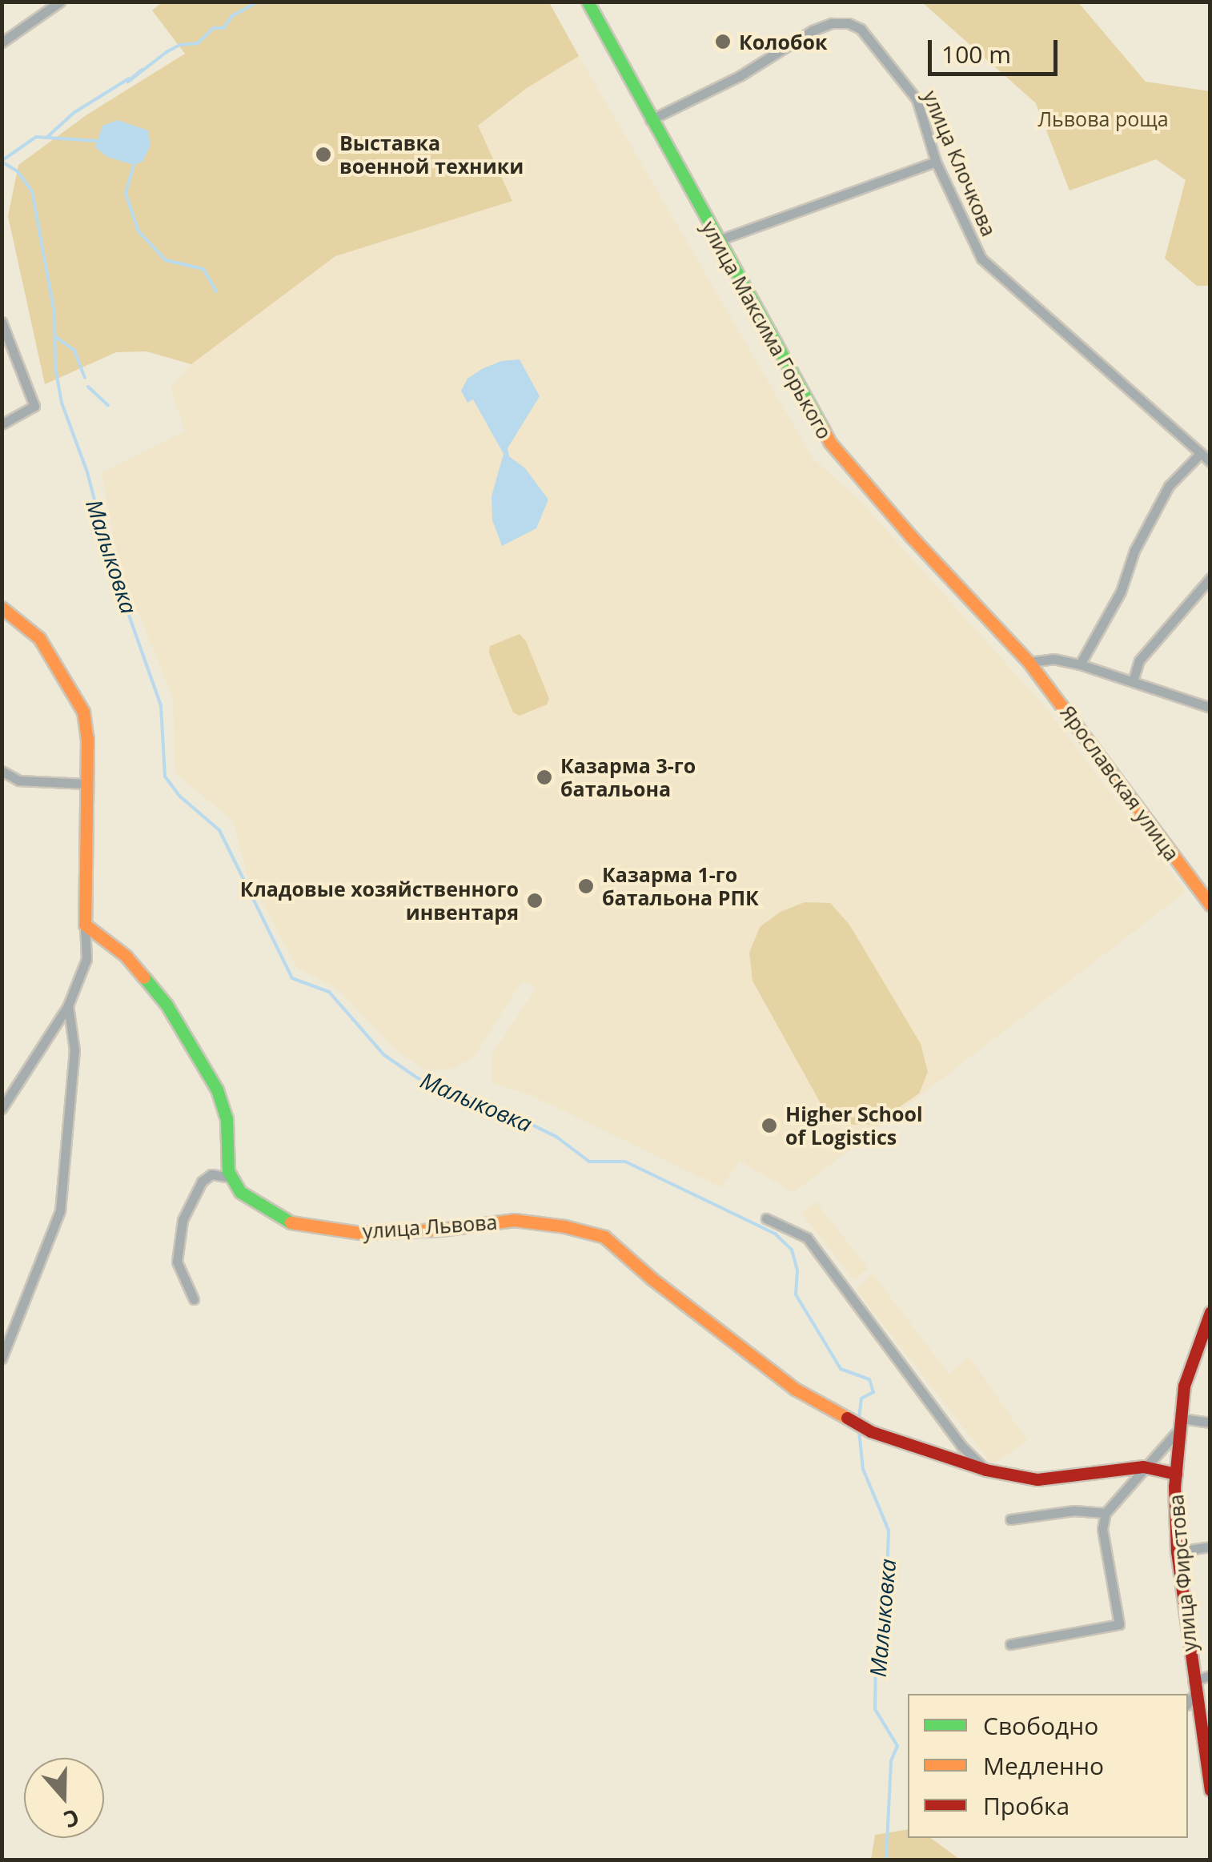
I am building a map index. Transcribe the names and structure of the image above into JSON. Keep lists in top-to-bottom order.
{
  "streets": {
    "street": [
      "улица Клочкова",
      "улица Максима Горького",
      "Ярославская улица",
      "улица Львова",
      "улица Фирстова"
    ]
  },
  "crossings": [
    ["улица Клочкова", "улица Максима Горького"],
    ["улица Максима Горького", "Ярославская улица"]
  ],
  "water": ["Малыковка"],
  "parks": ["Львова роща"],
  "places": [
    "Колобок",
    "Выставка военной техники",
    "Казарма 3-го батальона",
    "Казарма 1-го батальона РПК",
    "Кладовые хозяйственного инвентаря",
    "Higher School of Logistics"
  ],
  "legend": ["Свободно", "Медленно", "Пробка"],
  "scale_bar": "100 m",
  "north": "bottom"
}
